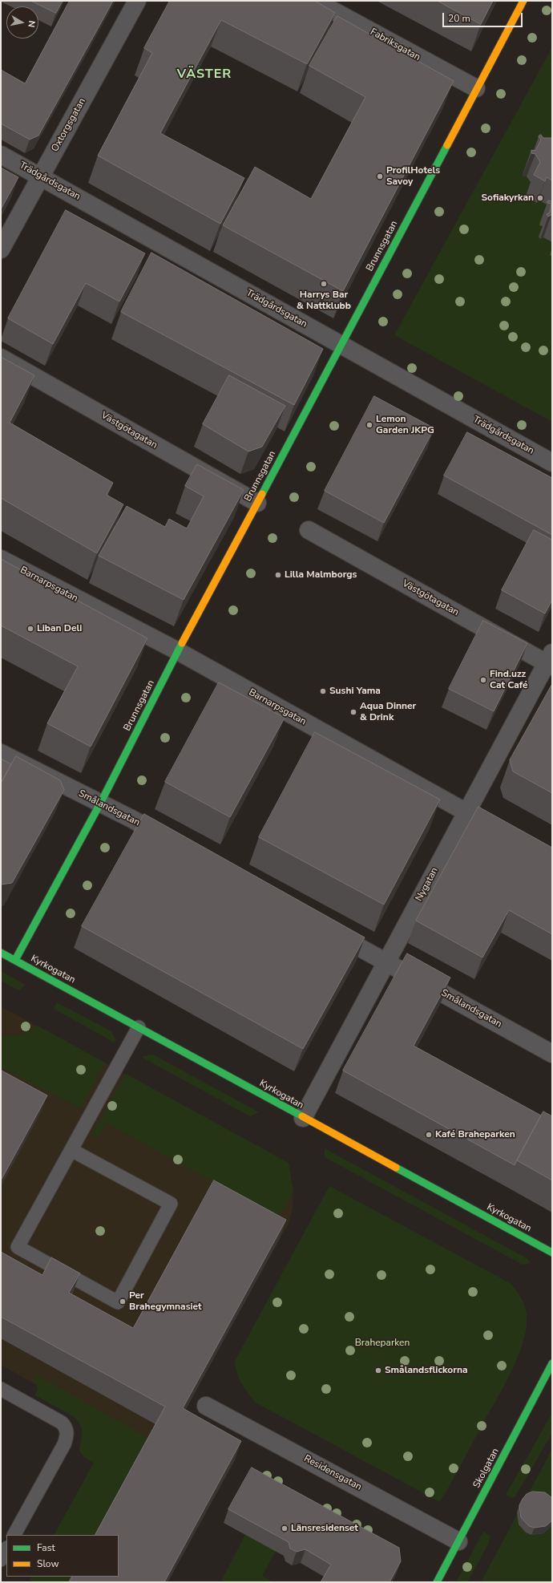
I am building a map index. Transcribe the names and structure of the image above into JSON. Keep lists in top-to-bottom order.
{
  "streets": {
    "street": [
      "Fabriksgatan",
      "Oxtorgsgatan",
      "Trädgårdsgatan",
      "Brunnsgatan",
      "Västgötagatan",
      "Barnarpsgatan",
      "Smålandsgatan",
      "Nygatan",
      "Kyrkogatan",
      "Skolgatan",
      "Residensgatan"
    ]
  },
  "crossings": [
    ["Fabriksgatan", "Brunnsgatan"],
    ["Oxtorgsgatan", "Trädgårdsgatan"],
    ["Trädgårdsgatan", "Brunnsgatan"],
    ["Brunnsgatan", "Västgötagatan"],
    ["Brunnsgatan", "Barnarpsgatan"],
    ["Brunnsgatan", "Smålandsgatan"],
    ["Brunnsgatan", "Kyrkogatan"],
    ["Västgötagatan", "Nygatan"],
    ["Barnarpsgatan", "Nygatan"],
    ["Smålandsgatan", "Nygatan"],
    ["Nygatan", "Kyrkogatan"],
    ["Skolgatan", "Residensgatan"]
  ],
  "districts": ["VÄSTER"],
  "parks": ["Braheparken"],
  "places": [
    "ProfilHotels Savoy",
    "Sofiakyrkan",
    "Harrys Bar & Nattklubb",
    "Lemon Garden JKPG",
    "Lilla Malmborgs",
    "Liban Deli",
    "Find.uzz Cat Café",
    "Sushi Yama",
    "Aqua Dinner & Drink",
    "Kafé Braheparken",
    "Per Brahegymnasiet",
    "Smålandsflickorna",
    "Länsresidenset"
  ],
  "legend": ["Fast", "Slow"],
  "scale_bar": "20 m",
  "north": "right"
}
